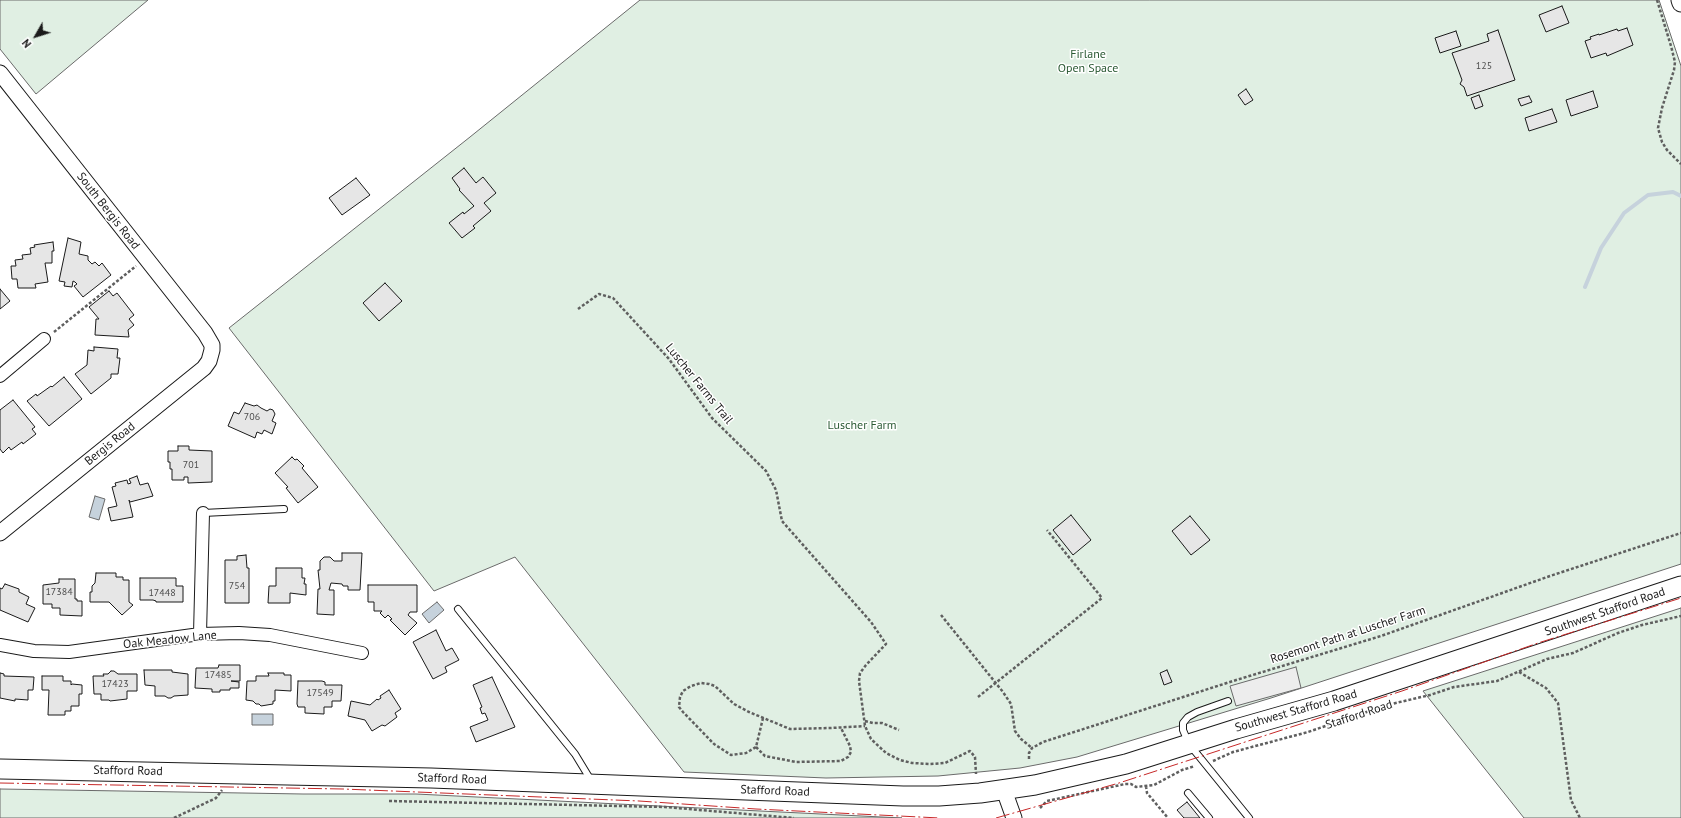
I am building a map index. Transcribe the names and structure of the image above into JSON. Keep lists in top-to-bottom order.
{
  "streets": {
    "main road": ["Southwest Stafford Road", "Stafford Road"],
    "street": ["South Bergis Road", "Bergis Road", "Oak Meadow Lane"],
    "path": ["Luscher Farms Trail", "Rosemont Path at Luscher Farm"]
  },
  "crossings": [
    ["South Bergis Road", "Bergis Road"],
    ["Southwest Stafford Road", "Stafford Road"]
  ],
  "parks": ["Firlane Open Space", "Luscher Farm"],
  "house_numbers": [
    "125",
    "706",
    "701",
    "754",
    "17384",
    "17448",
    "17485",
    "17423",
    "17549"
  ],
  "north": "bottom left"
}
